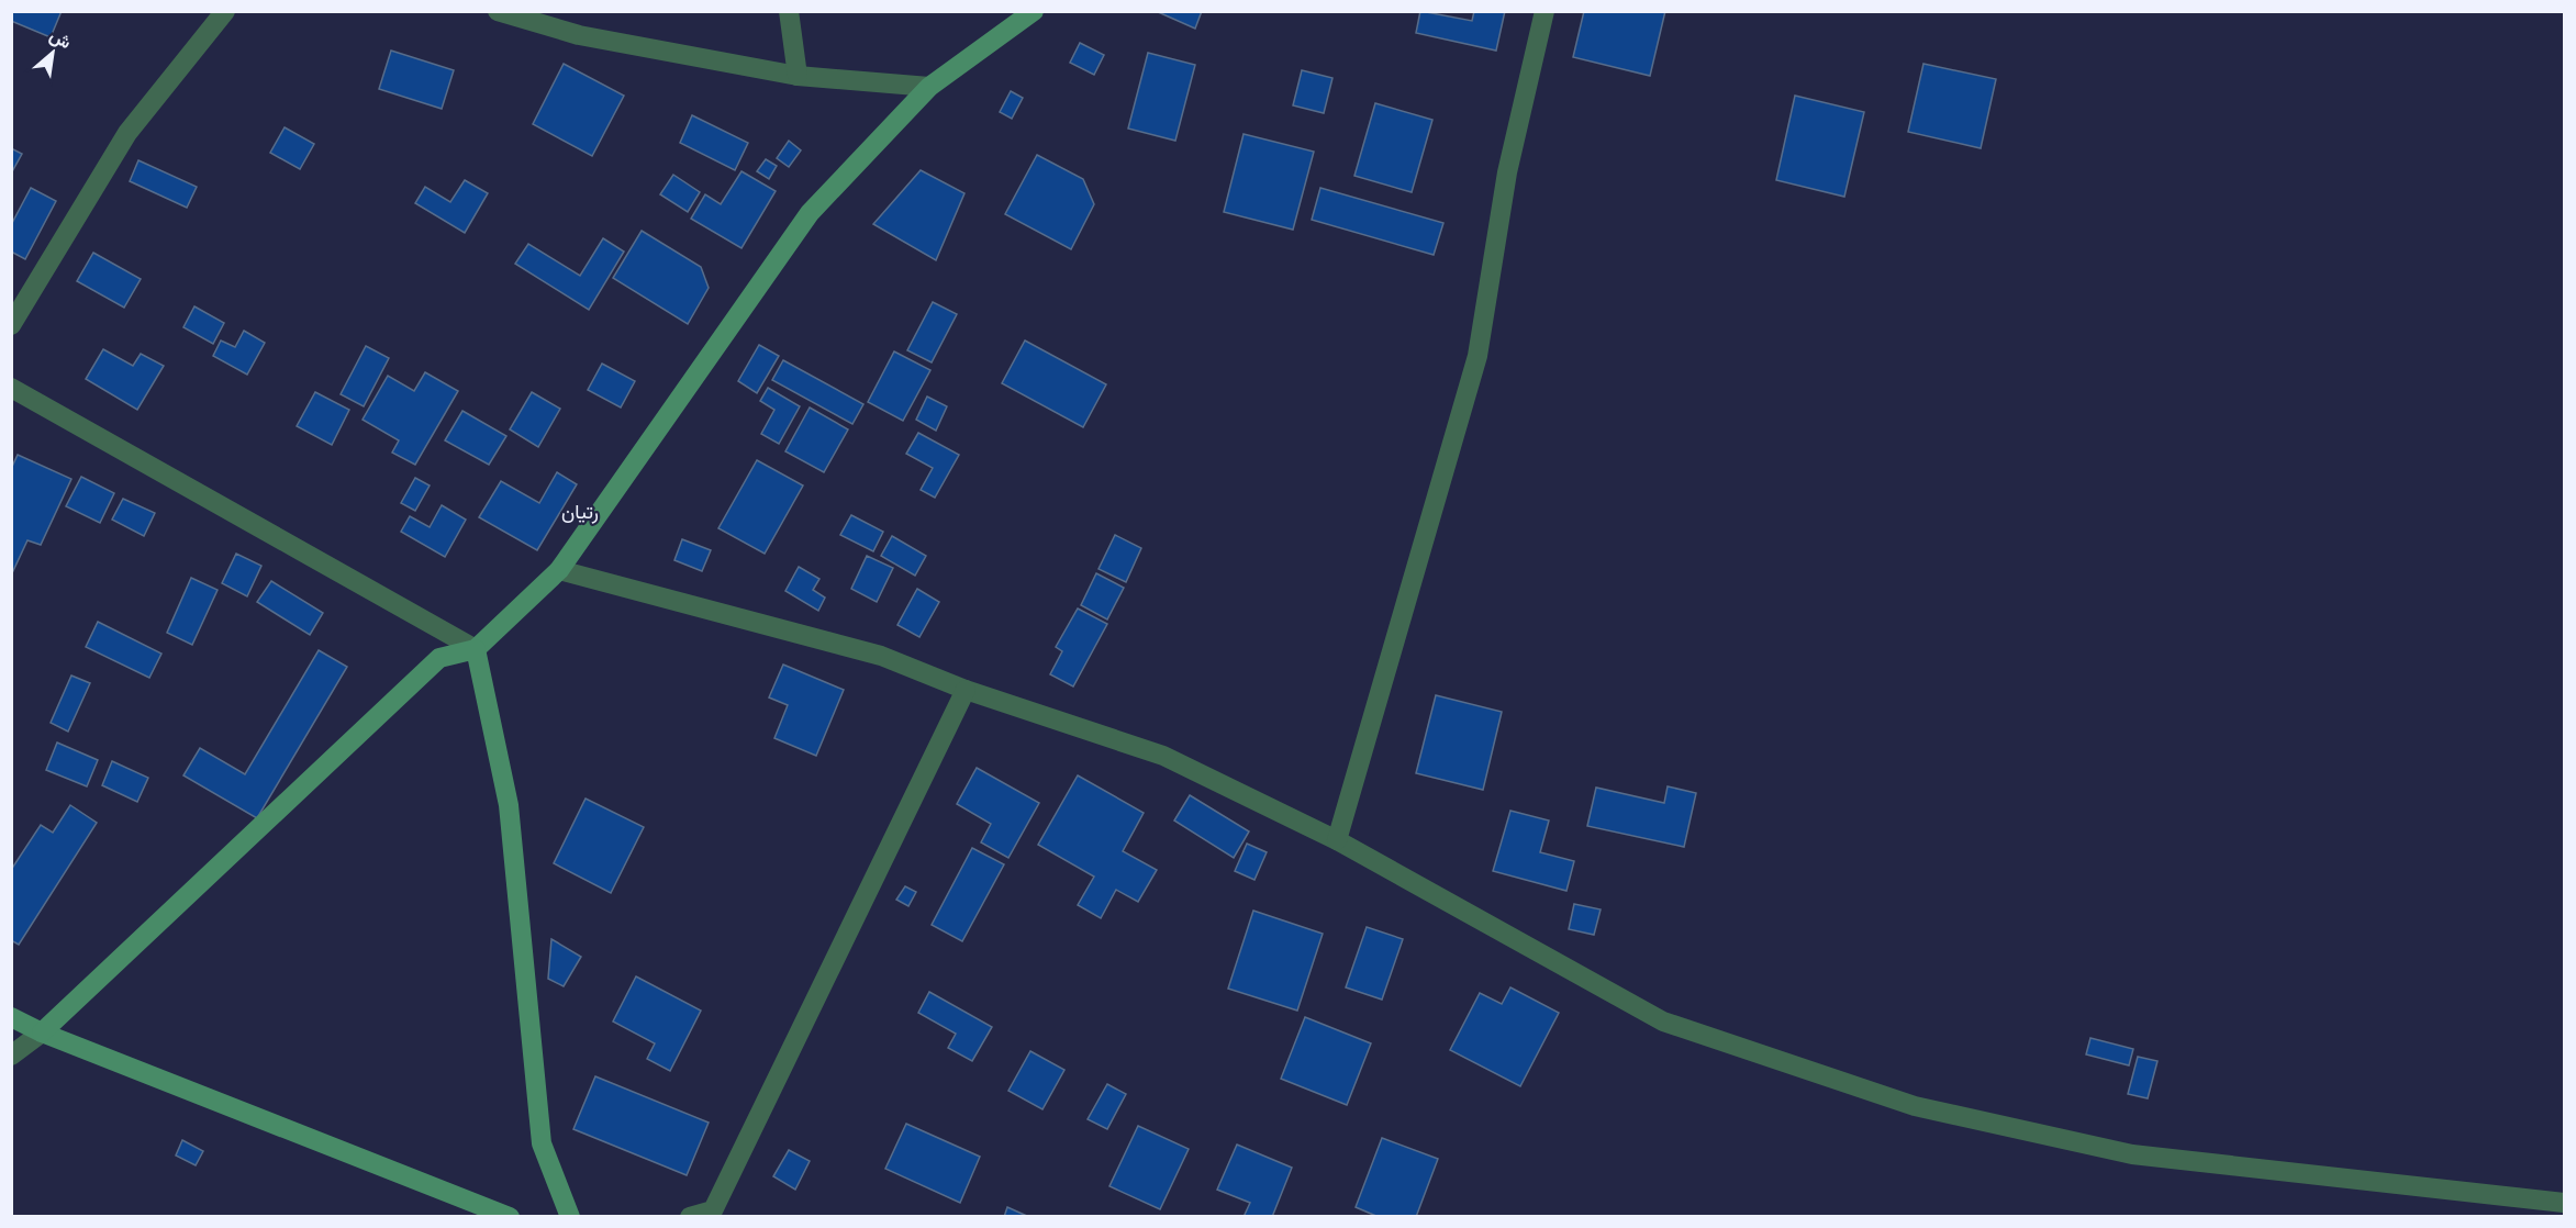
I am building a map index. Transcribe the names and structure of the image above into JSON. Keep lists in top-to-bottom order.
{
  "districts": ["رتيان"],
  "north": "top right"
}
